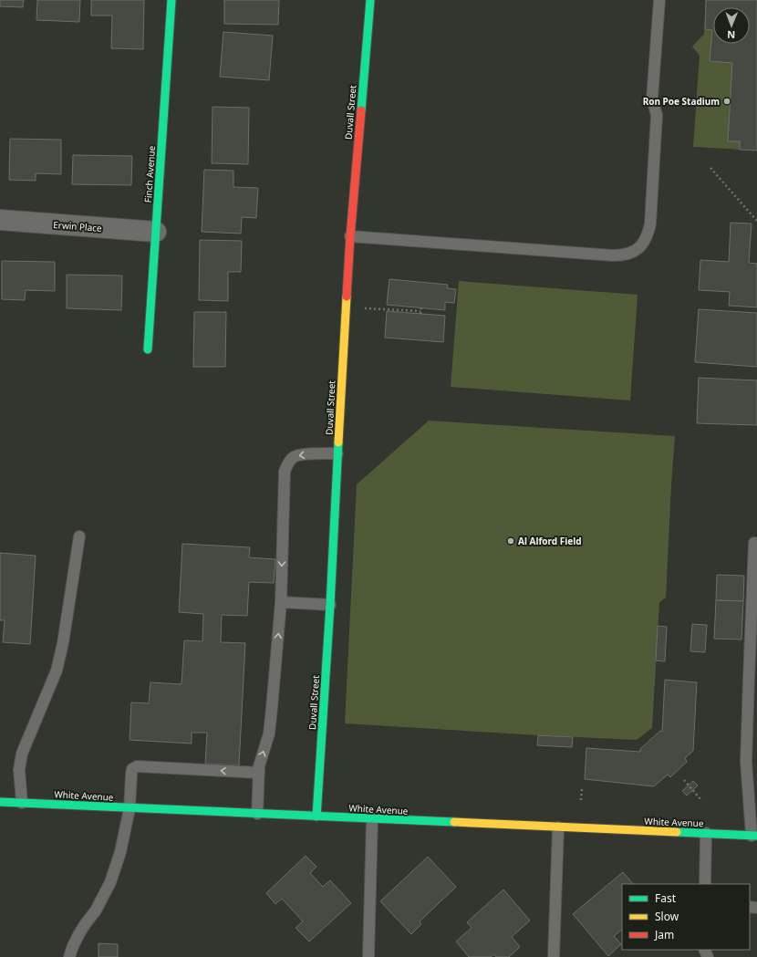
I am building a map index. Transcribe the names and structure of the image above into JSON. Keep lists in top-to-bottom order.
{
  "streets": {
    "street": [
      "Duvall Street",
      "Finch Avenue",
      "Erwin Place",
      "White Avenue"
    ]
  },
  "crossings": [
    ["Duvall Street", "White Avenue"],
    ["Finch Avenue", "Erwin Place"]
  ],
  "places": ["Ron Poe Stadium", "Al Alford Field"],
  "legend": ["Fast", "Slow", "Jam"],
  "north": "bottom"
}
